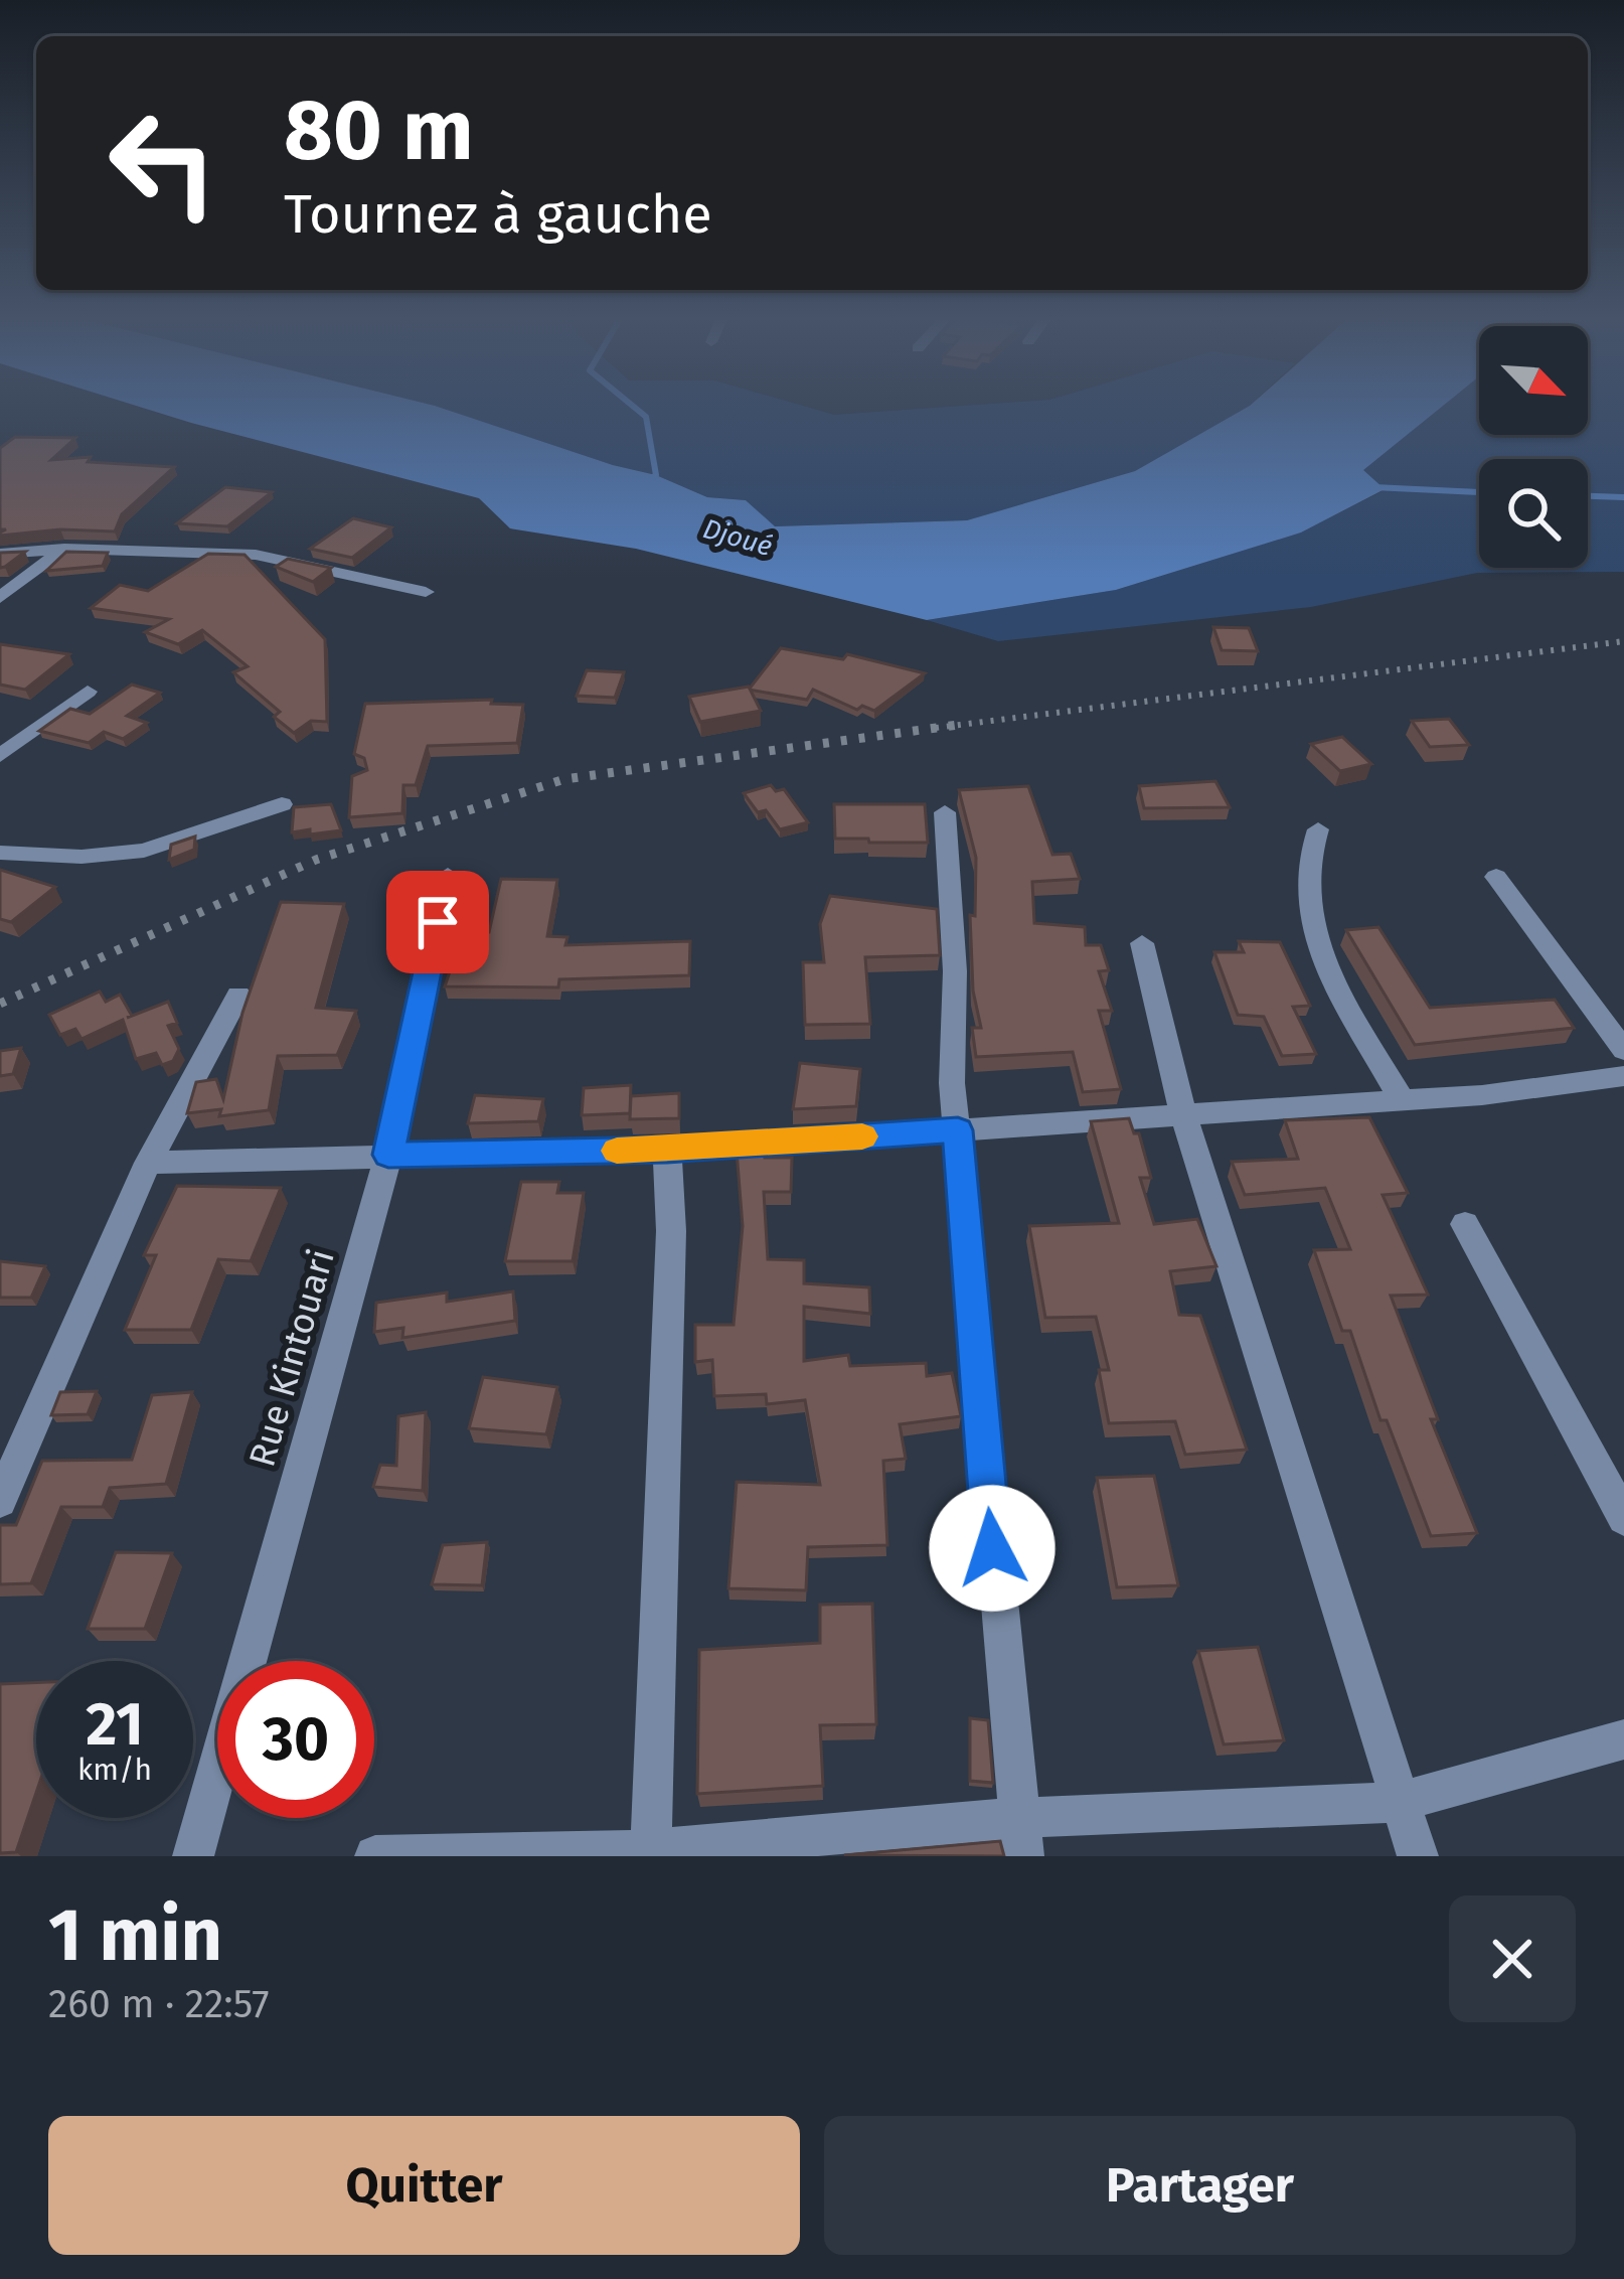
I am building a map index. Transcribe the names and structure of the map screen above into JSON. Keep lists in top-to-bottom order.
{
  "streets": {
    "street": ["Rue Kintouari"]
  },
  "water": ["Djoué"],
  "north": "bottom right",
  "page": {
    "turn": ["80 m", "Tournez à gauche"],
    "speed": "21 km/h",
    "limit": "30",
    "heading": ["1 min", "260 m · 22:57"],
    "buttons": ["Quitter", "Partager"]
  }
}
